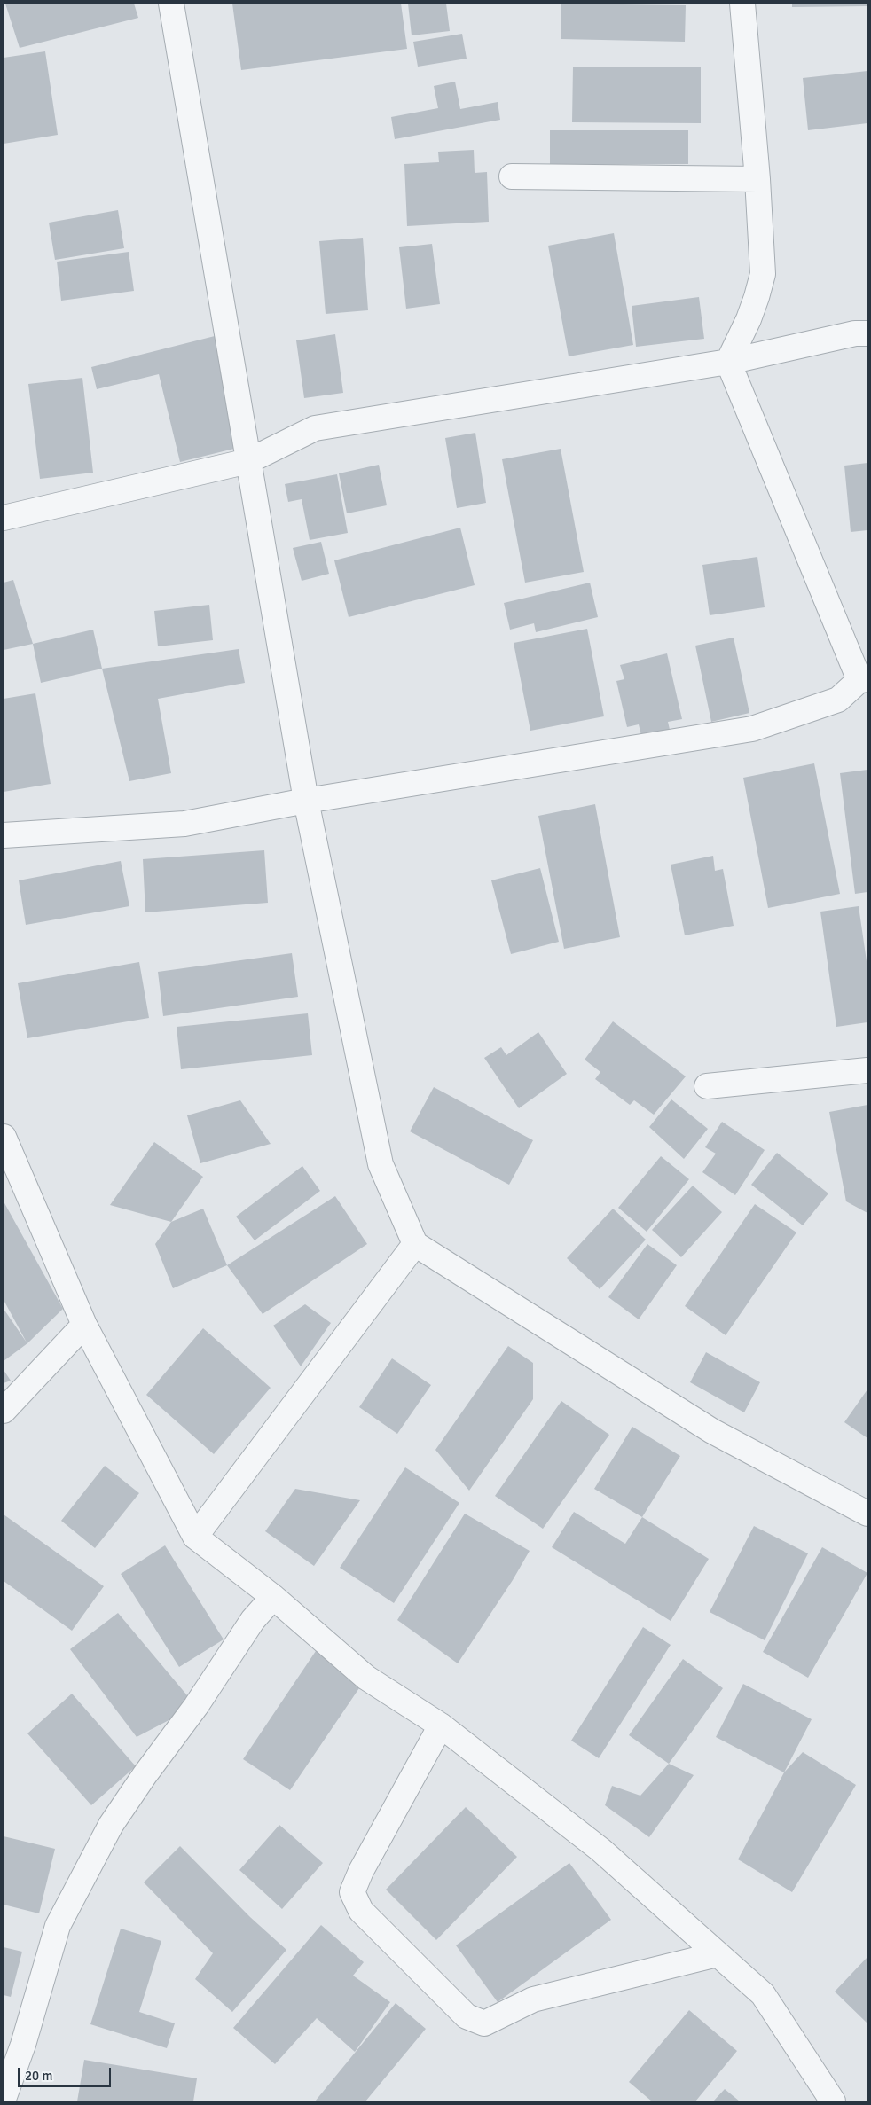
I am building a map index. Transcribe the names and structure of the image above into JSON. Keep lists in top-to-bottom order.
{
  "scale_bar": "20 m"
}
